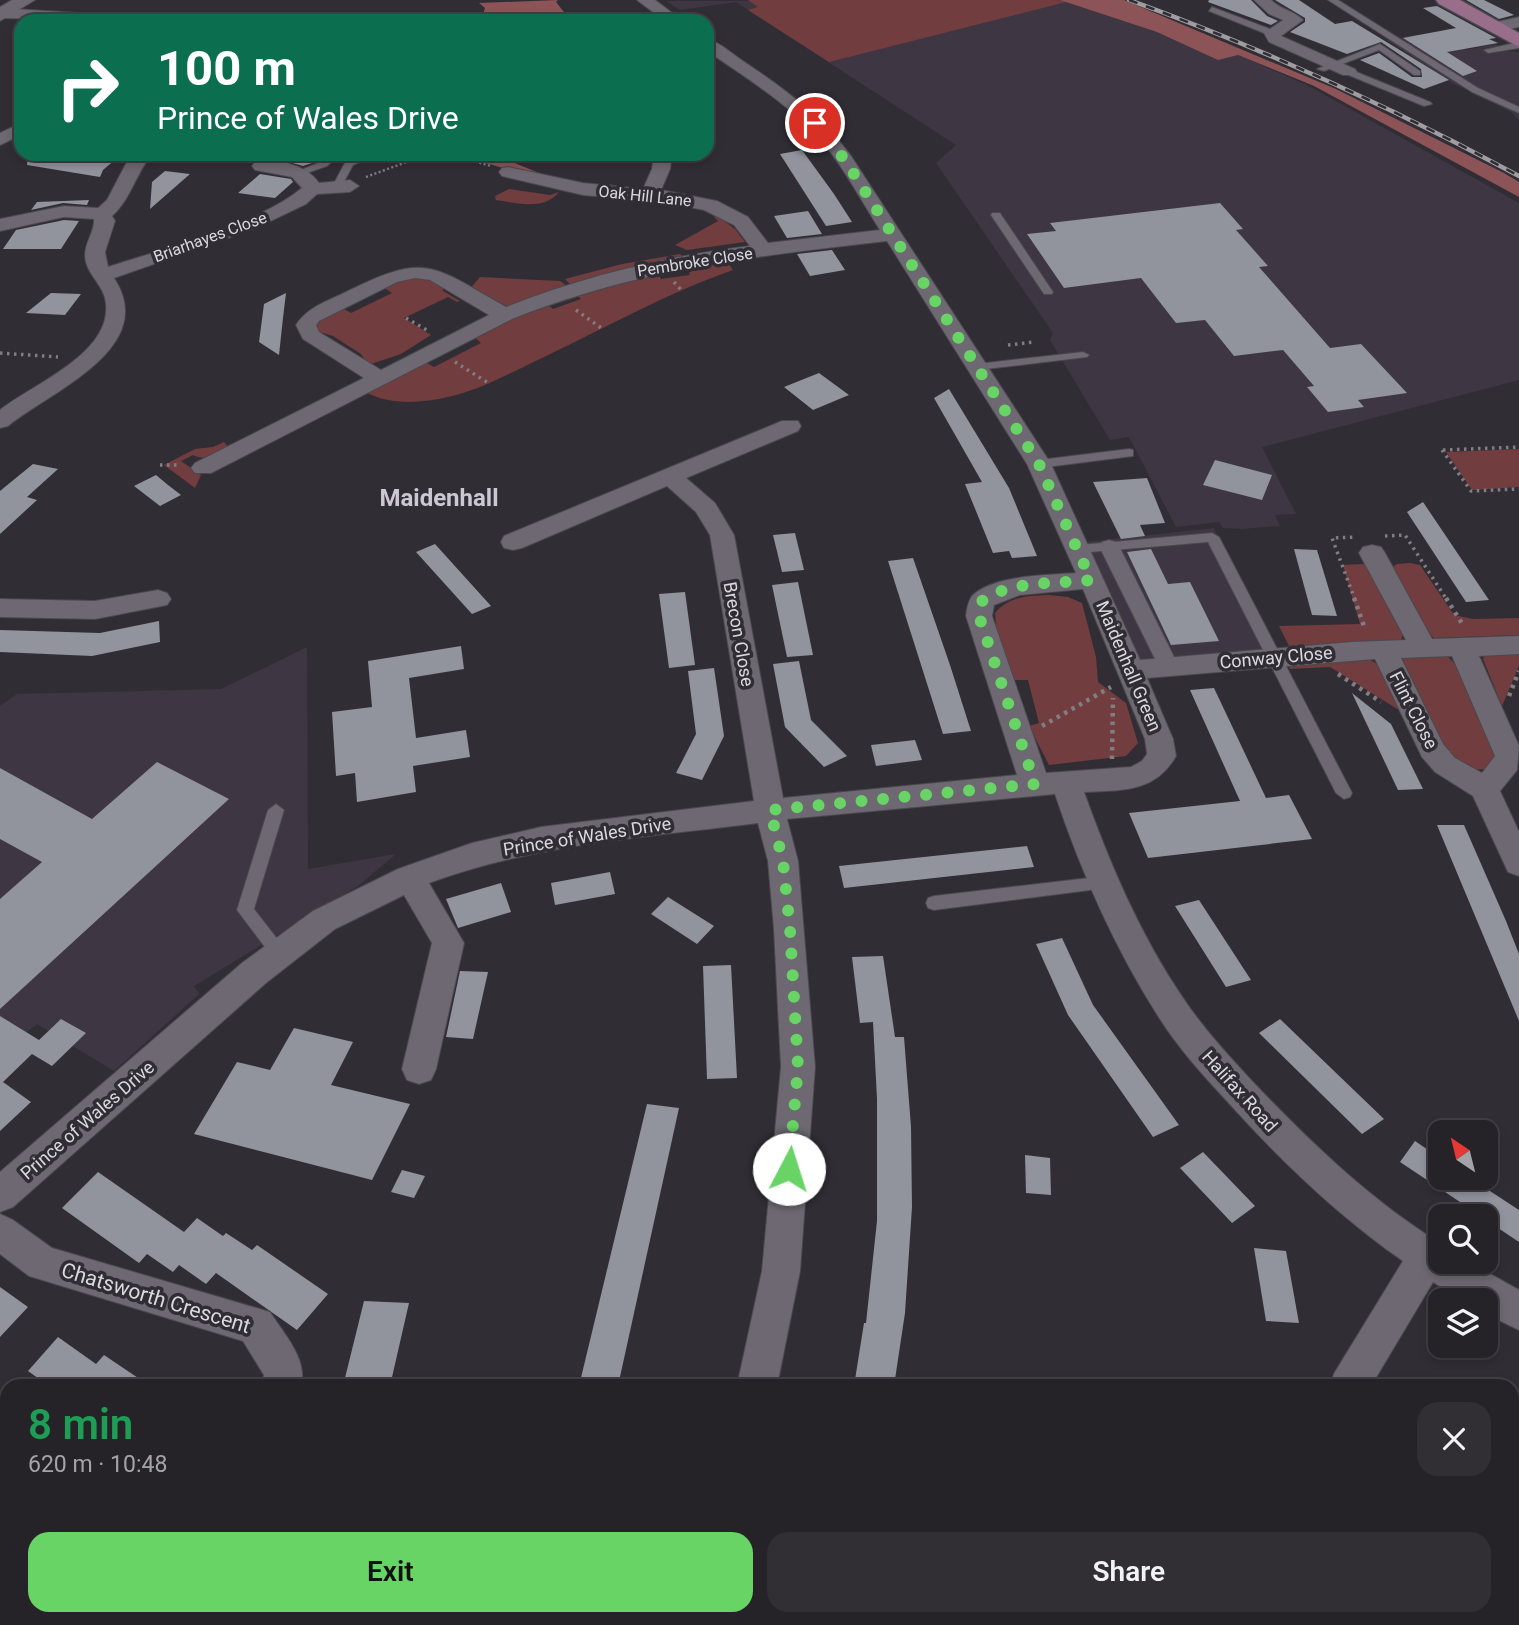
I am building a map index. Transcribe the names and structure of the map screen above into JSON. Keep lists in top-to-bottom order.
{
  "streets": {
    "street": [
      "Oak Hill Lane",
      "Briarhayes Close",
      "Pembroke Close",
      "Brecon Close",
      "Conway Close",
      "Maidenhall Green",
      "Flint Close",
      "Prince of Wales Drive",
      "Halifax Road",
      "Chatsworth Crescent"
    ]
  },
  "crossings": [
    ["Oak Hill Lane", "Pembroke Close"],
    ["Brecon Close", "Prince of Wales Drive"],
    ["Conway Close", "Maidenhall Green"],
    ["Conway Close", "Flint Close"],
    ["Maidenhall Green", "Prince of Wales Drive"],
    ["Maidenhall Green", "Halifax Road"],
    ["Prince of Wales Drive", "Halifax Road"]
  ],
  "districts": ["Maidenhall"],
  "north": "top left",
  "page": {
    "turn": ["100 m", "Prince of Wales Drive"],
    "heading": ["8 min", "620 m · 10:48"],
    "buttons": ["Exit", "Share"]
  }
}
